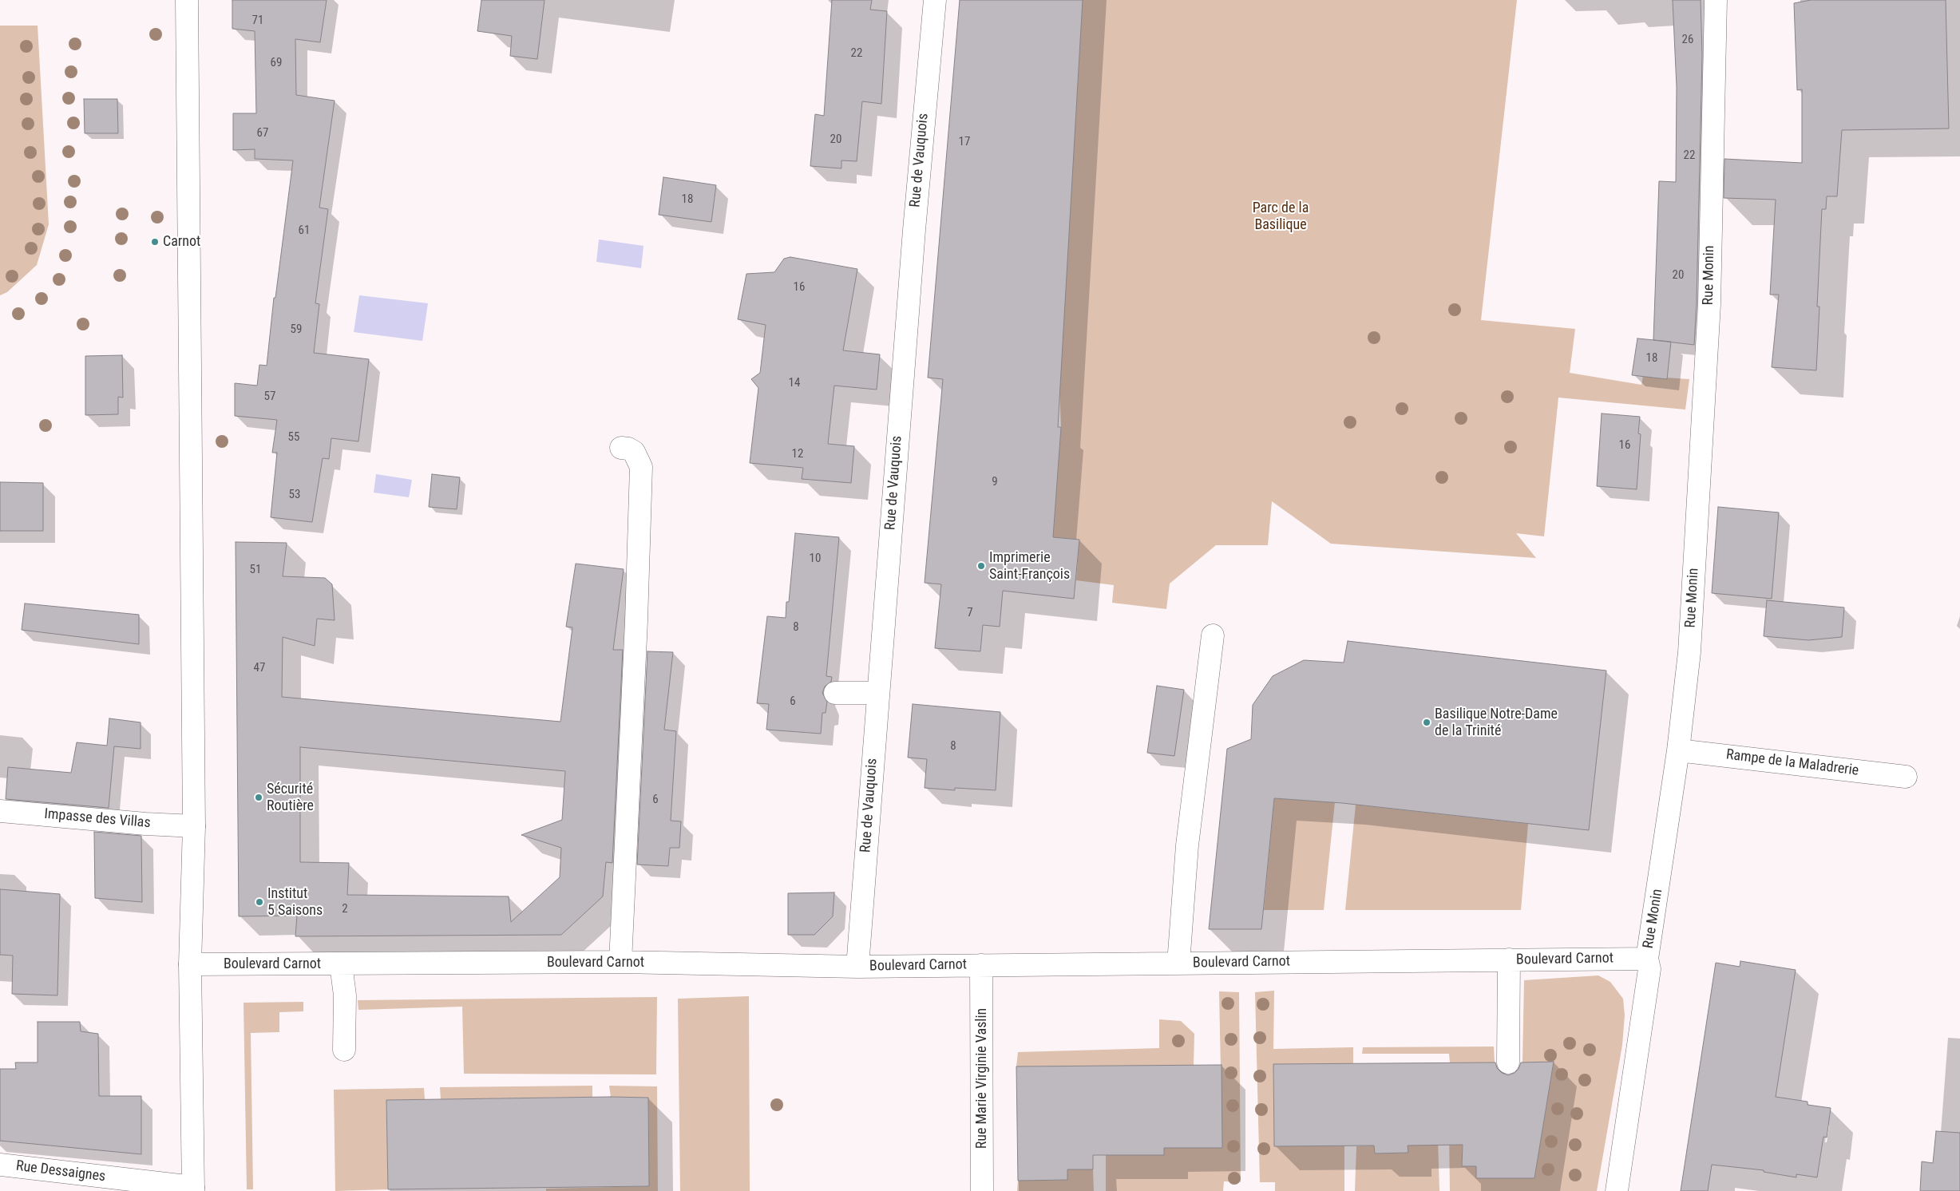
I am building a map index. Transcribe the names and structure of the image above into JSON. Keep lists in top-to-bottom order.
{
  "streets": {
    "street": [
      "Rue de Vauquois",
      "Rue Monin",
      "Rampe de la Maladrerie",
      "Impasse des Villas",
      "Boulevard Carnot",
      "Rue Marie Virginie Vaslin",
      "Rue Dessaignes"
    ]
  },
  "crossings": [
    ["Rue de Vauquois", "Boulevard Carnot"],
    ["Rue Monin", "Rampe de la Maladrerie"],
    ["Rue Monin", "Boulevard Carnot"],
    ["Boulevard Carnot", "Rue Marie Virginie Vaslin"]
  ],
  "parks": ["Parc de la Basilique"],
  "places": [
    "Carnot",
    "Imprimerie Saint-François",
    "Basilique Notre-Dame de la Trinité",
    "Sécurité Routière",
    "Institut 5 Saisons"
  ],
  "house_numbers": [
    "71",
    "26",
    "22",
    "69",
    "67",
    "20",
    "17",
    "22",
    "18",
    "61",
    "20",
    "16",
    "59",
    "18",
    "14",
    "57",
    "55",
    "16",
    "12",
    "9",
    "53",
    "10",
    "51",
    "7",
    "8",
    "47",
    "6",
    "8",
    "6",
    "2"
  ]
}
